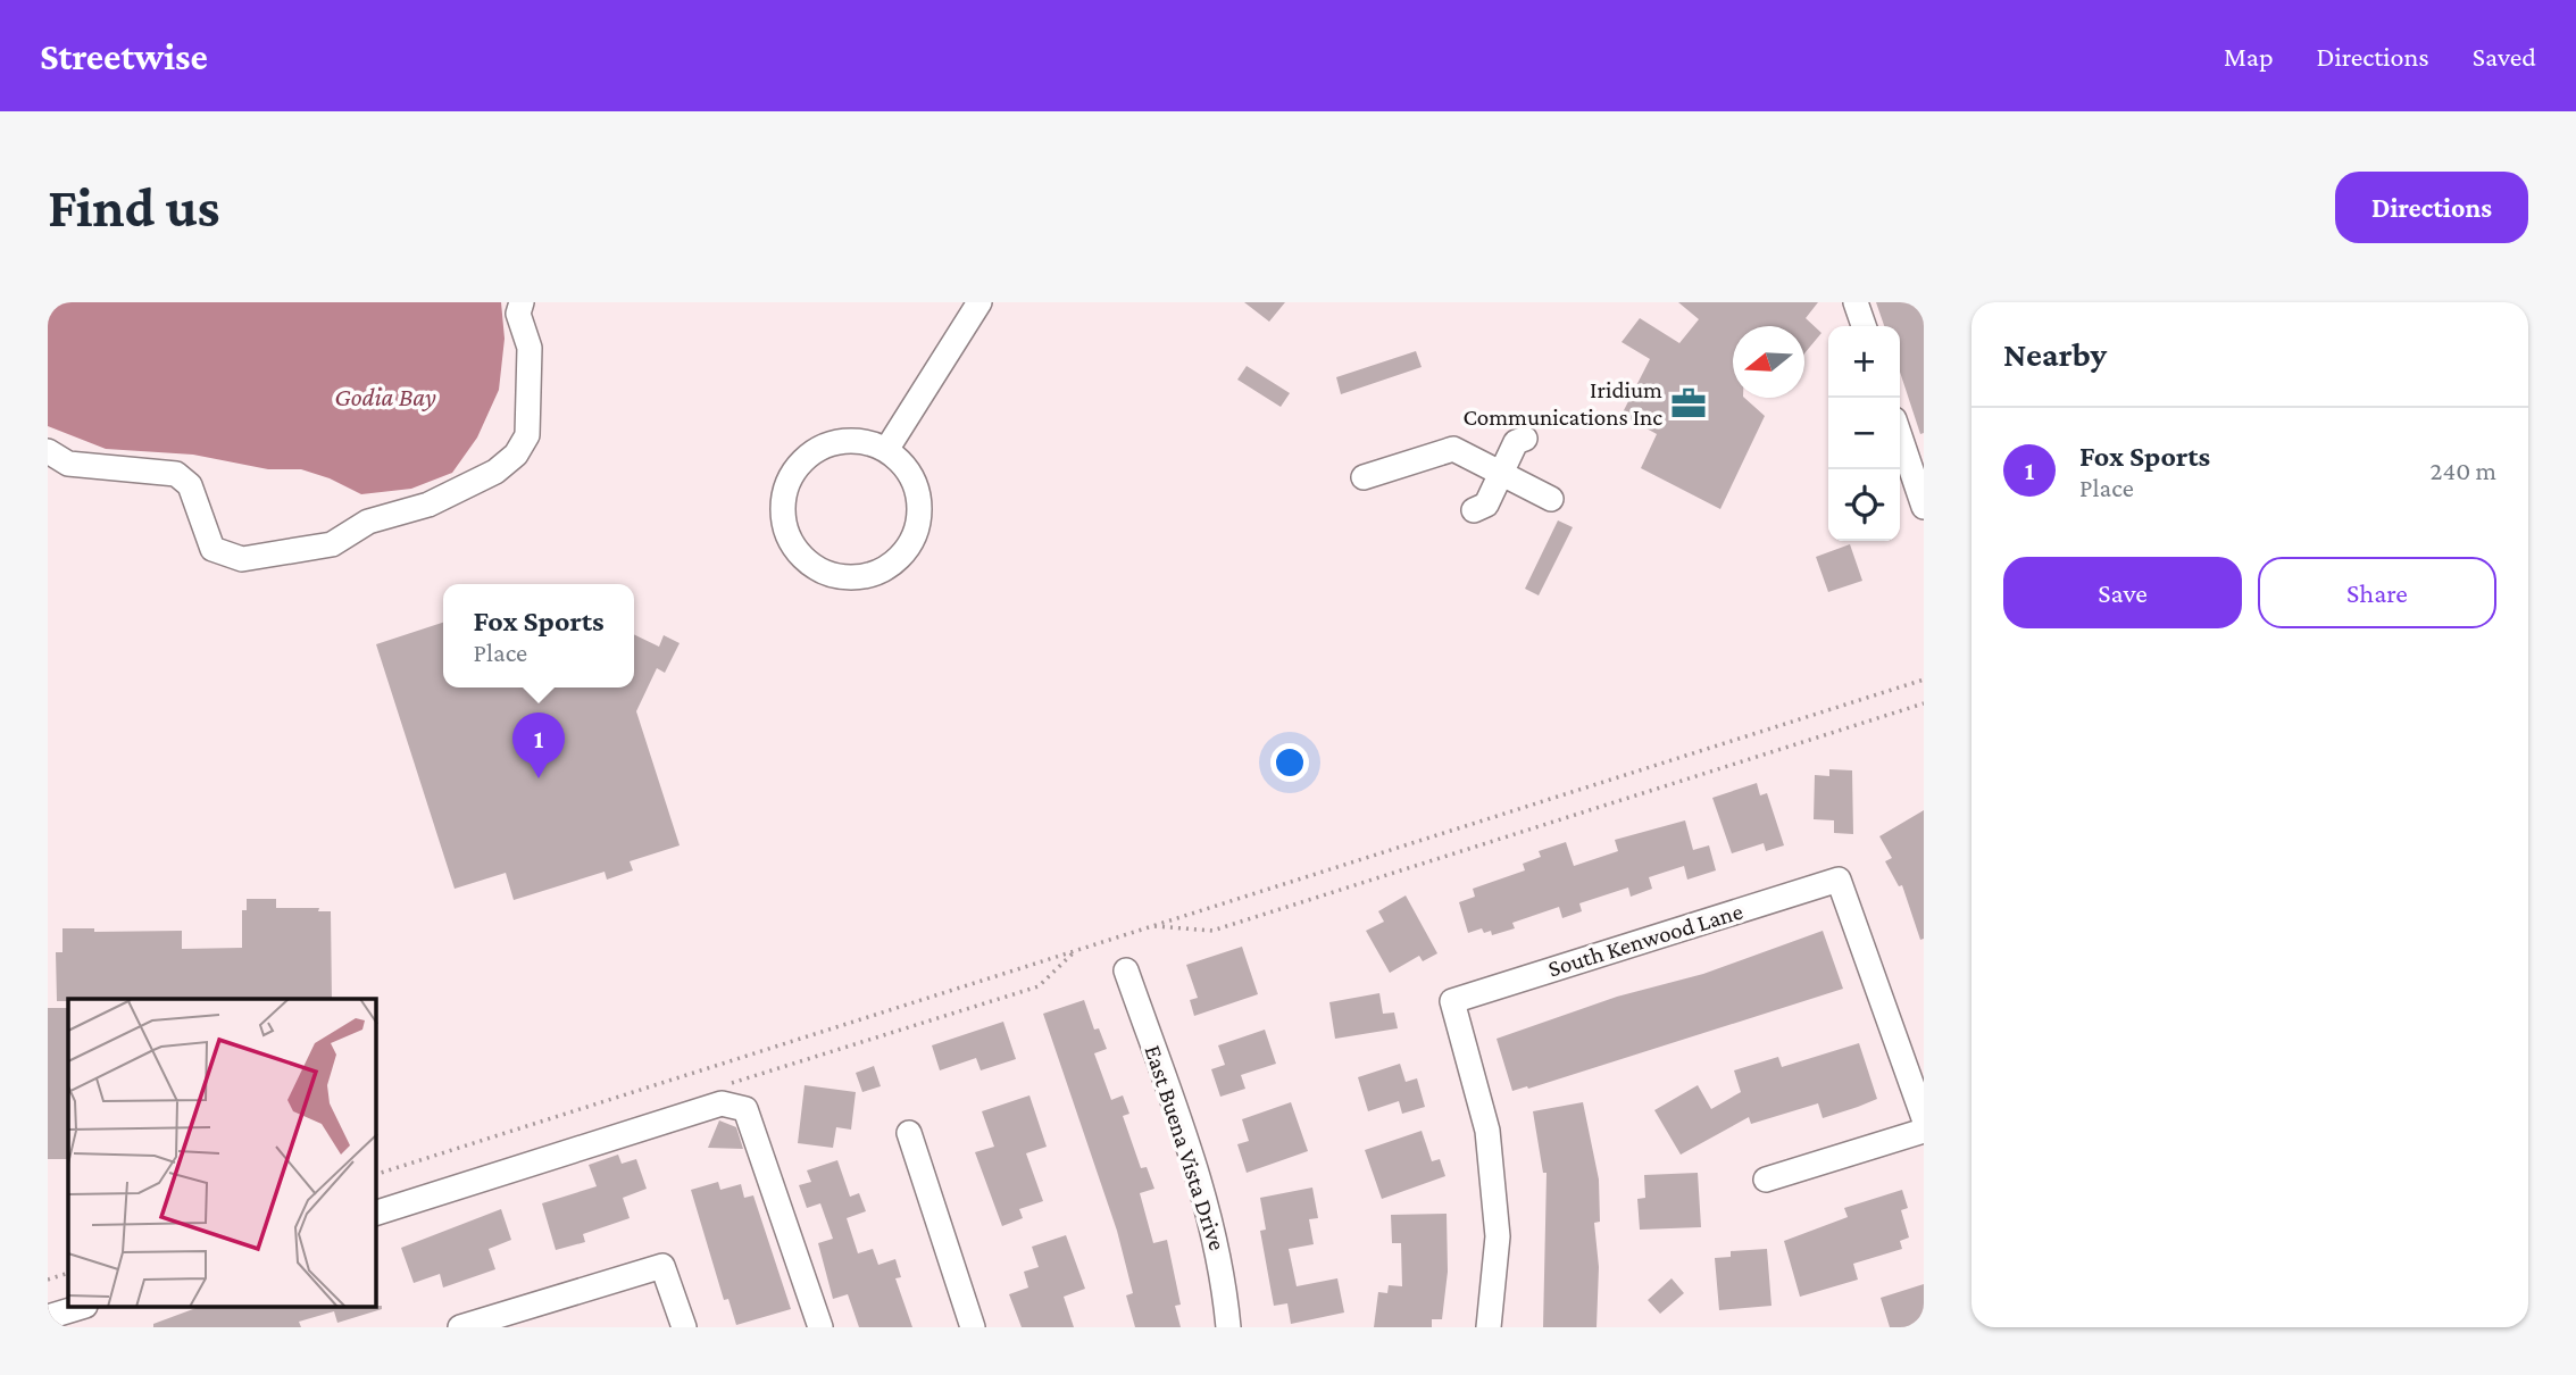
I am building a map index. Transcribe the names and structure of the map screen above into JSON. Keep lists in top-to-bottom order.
{
  "streets": {
    "street": ["South Kenwood Lane", "East Buena Vista Drive"]
  },
  "water": ["Godia Bay"],
  "places": {
    "office": ["Iridium Communications Inc"]
  },
  "north": "left",
  "page": {
    "header": "Streetwise",
    "nav": ["Map", "Directions", "Saved"],
    "buttons": [
      "Directions",
      ["Save", "Share"]
    ],
    "title": "Find us",
    "heading": "Nearby",
    "map_buttons": ["+", "−"],
    "list": [
      {
        "mark": "1",
        "name": "Fox Sports",
        "note": "Place",
        "value": "240 m"
      }
    ],
    "popup": ["Fox Sports", "Place"],
    "pins": "1"
  }
}
